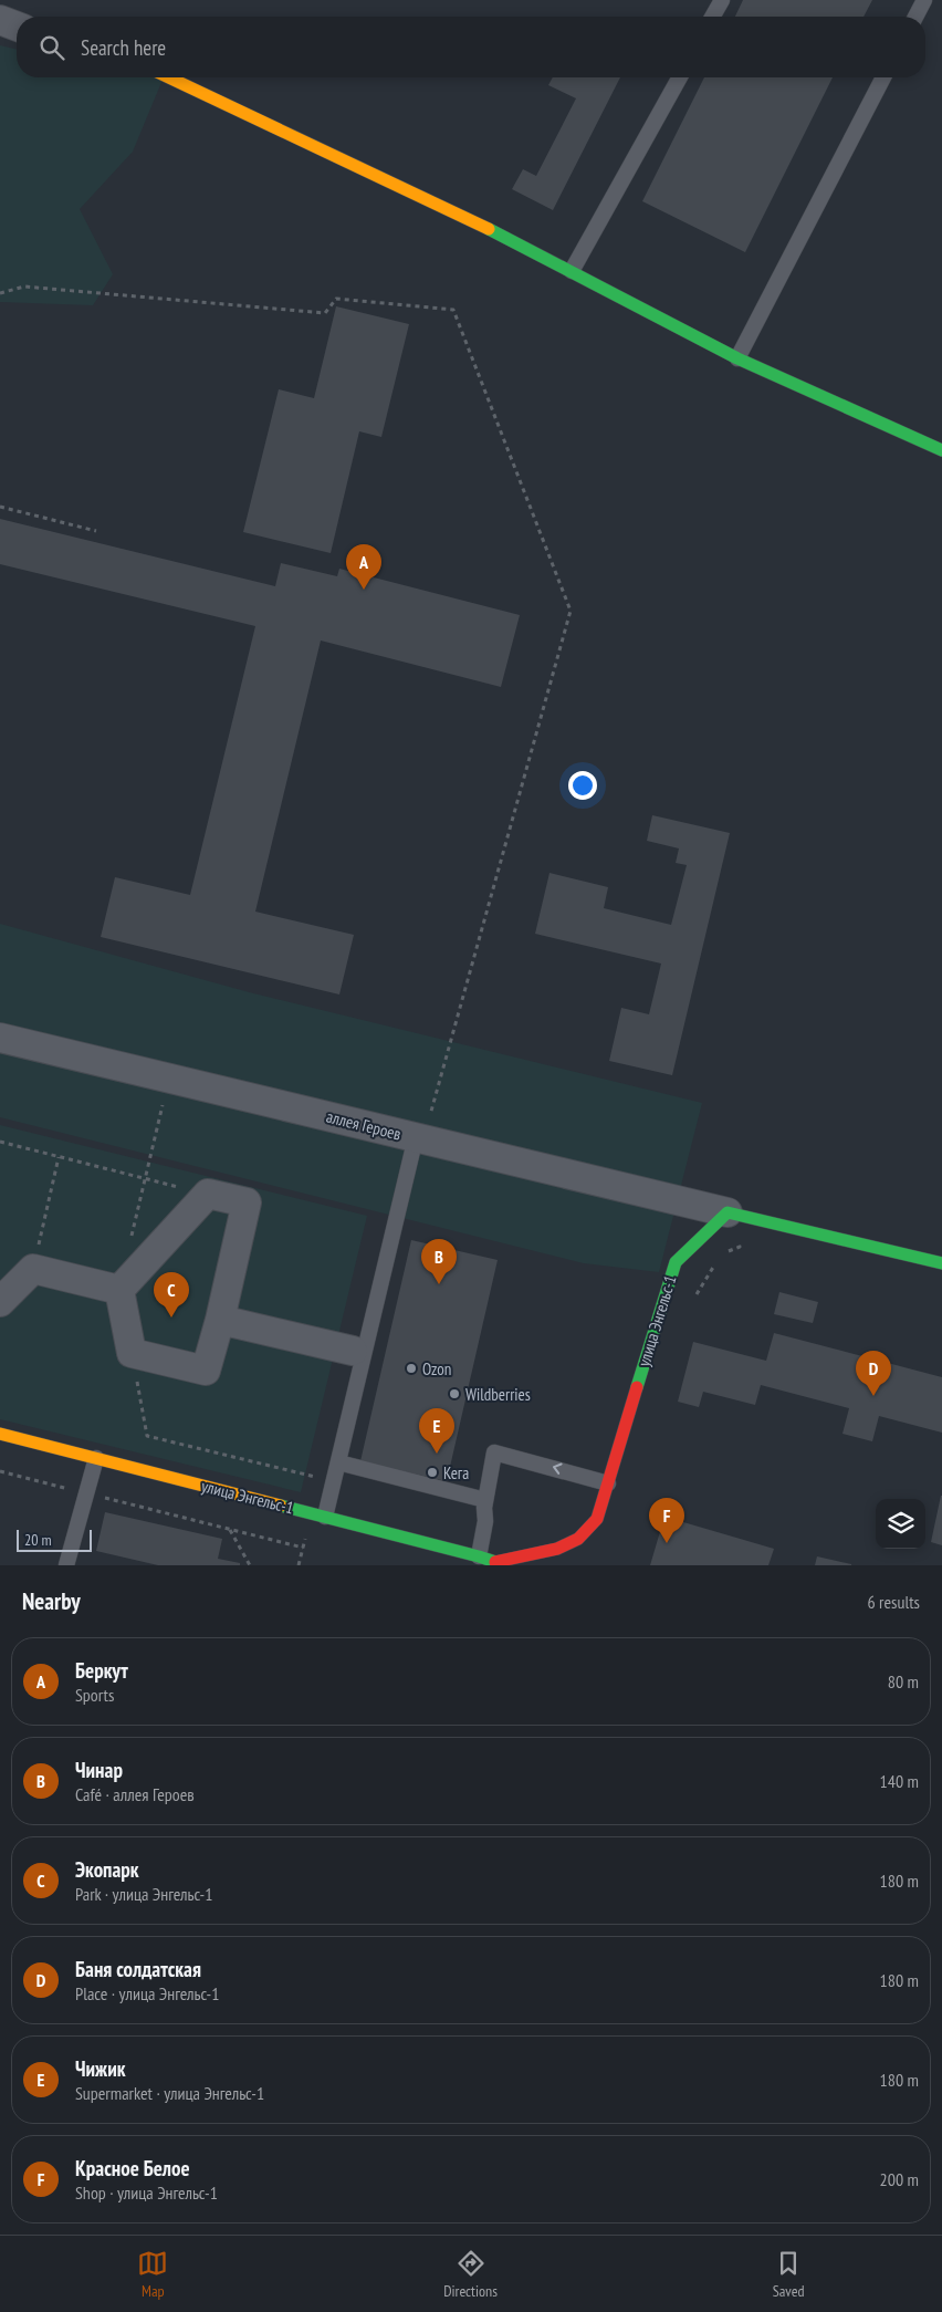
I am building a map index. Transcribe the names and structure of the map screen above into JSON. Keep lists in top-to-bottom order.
{
  "streets": {
    "street": ["аллея Героев", "улица Энгельс-1"]
  },
  "crossings": [
    ["аллея Героев", "улица Энгельс-1"]
  ],
  "places": ["Ozon", "Wildberries", "Кега"],
  "scale_bar": "20 m",
  "page": {
    "search": "Search here",
    "pins": [
      "A",
      "B",
      "C",
      "D",
      "E",
      "F"
    ],
    "scale": "20 m",
    "heading": ["Nearby", "6 results"],
    "list": [
      {
        "mark": "A",
        "name": "Беркут",
        "note": "Sports",
        "value": "80 m"
      },
      {
        "mark": "B",
        "name": "Чинар",
        "note": "Café · аллея Героев",
        "value": "140 m"
      },
      {
        "mark": "C",
        "name": "Экопарк",
        "note": "Park · улица Энгельс-1",
        "value": "180 m"
      },
      {
        "mark": "D",
        "name": "Баня солдатская",
        "note": "Place · улица Энгельс-1",
        "value": "180 m"
      },
      {
        "mark": "E",
        "name": "Чижик",
        "note": "Supermarket · улица Энгельс-1",
        "value": "180 m"
      },
      {
        "mark": "F",
        "name": "Красное Белое",
        "note": "Shop · улица Энгельс-1",
        "value": "200 m"
      }
    ],
    "nav": ["Map", "Directions", "Saved"]
  }
}
